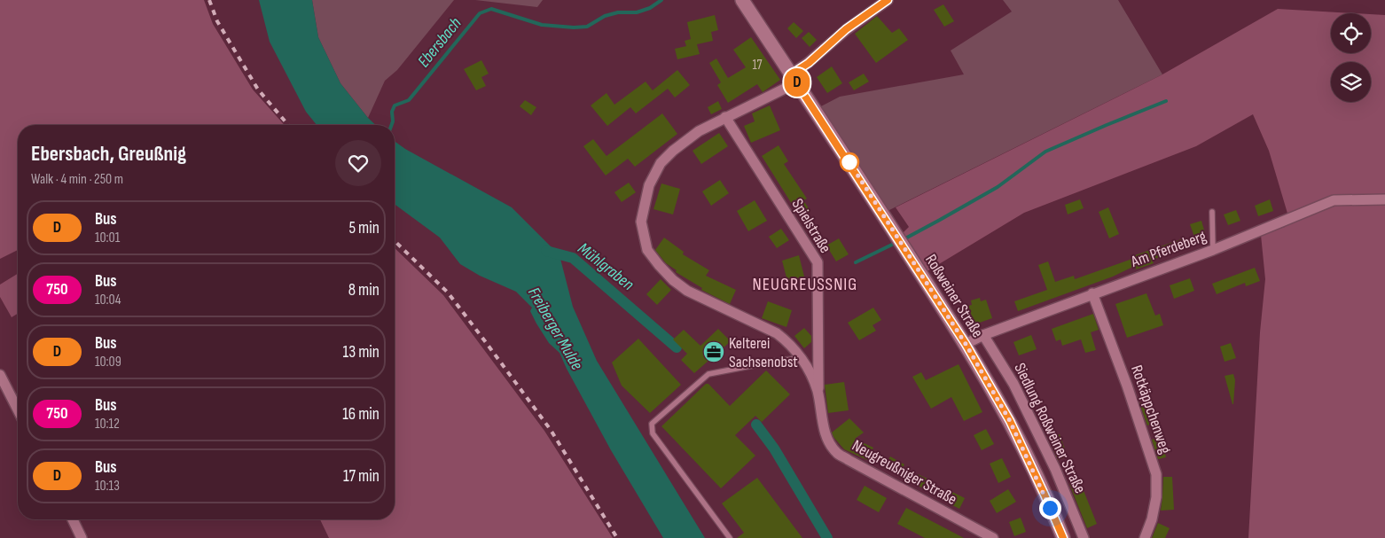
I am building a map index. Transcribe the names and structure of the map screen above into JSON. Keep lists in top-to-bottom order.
{
  "streets": {
    "main road": ["Roßweiner Straße"],
    "street": [
      "Spielstraße",
      "Am Pferdeberg",
      "Rotkäppchenweg",
      "Siedlung Roßweiner Straße",
      "Neugreußniger Straße"
    ]
  },
  "crossings": [
    ["Spielstraße", "Neugreußniger Straße"],
    ["Am Pferdeberg", "Roßweiner Straße"],
    ["Am Pferdeberg", "Rotkäppchenweg"],
    ["Am Pferdeberg", "Siedlung Roßweiner Straße"],
    ["Roßweiner Straße", "Neugreußniger Straße"]
  ],
  "districts": ["NEUGREUSSNIG"],
  "water": ["Ebersbach", "Mühlgraben", "Freiberger Mulde"],
  "places": {
    "office": ["Kelterei Sachsenobst"]
  },
  "lines": ["bus line D"],
  "house_numbers": ["17"],
  "page": {
    "on_map": "D",
    "heading": ["Ebersbach, Greußnig", "Walk · 4 min · 250 m"],
    "list": [
      {
        "mark": "D",
        "name": "Bus",
        "note": "10:01",
        "value": "5 min"
      },
      {
        "mark": "750",
        "name": "Bus",
        "note": "10:04",
        "value": "8 min"
      },
      {
        "mark": "D",
        "name": "Bus",
        "note": "10:09",
        "value": "13 min"
      },
      {
        "mark": "750",
        "name": "Bus",
        "note": "10:12",
        "value": "16 min"
      },
      {
        "mark": "D",
        "name": "Bus",
        "note": "10:13",
        "value": "17 min"
      }
    ]
  }
}
